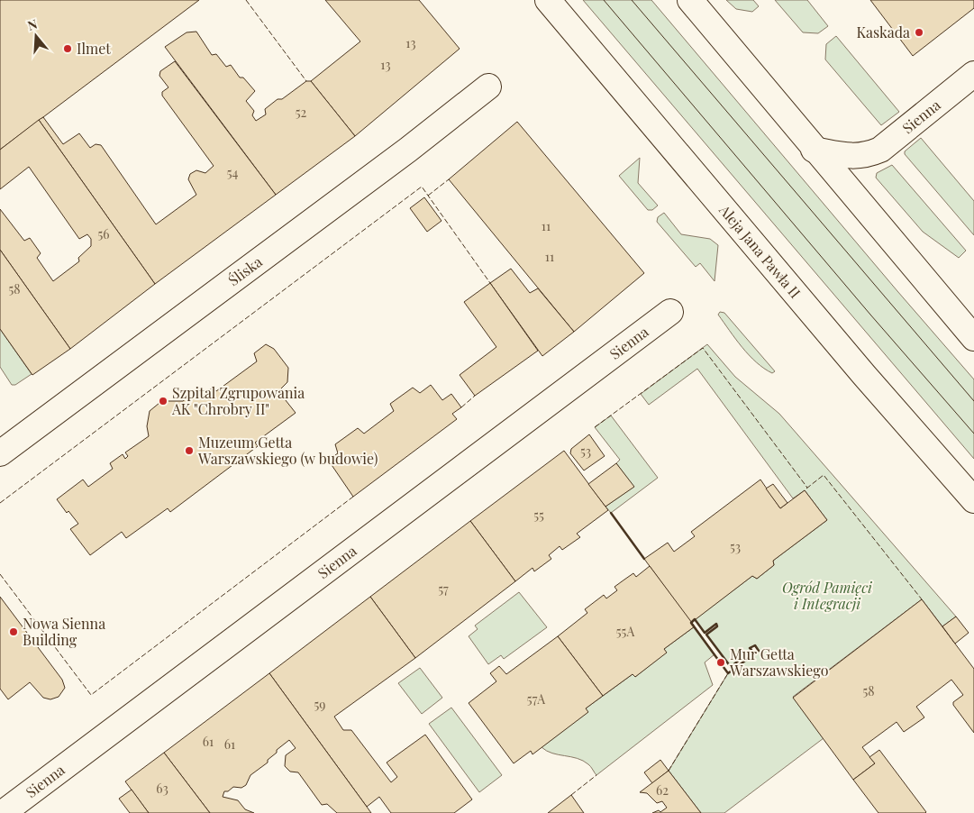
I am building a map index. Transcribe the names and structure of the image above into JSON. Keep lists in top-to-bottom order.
{
  "streets": {
    "street": ["Sienna", "Aleja Jana Pawła II", "Śliska"]
  },
  "parks": ["Ogród Pamięci i Integracji"],
  "places": [
    "Kaskada",
    "Ilmet",
    "Szpital Zgrupowania AK \"Chrobry II\"",
    "Muzeum Getta Warszawskiego (w budowie)",
    "Nowa Sienna Building",
    "Mur Getta Warszawskiego"
  ],
  "house_numbers": [
    "13",
    "13",
    "52",
    "54",
    "11",
    "56",
    "11",
    "58",
    "53",
    "55",
    "53",
    "57",
    "55A",
    "58",
    "57A",
    "59",
    "61",
    "61",
    "63",
    "62"
  ],
  "north": "top"
}
